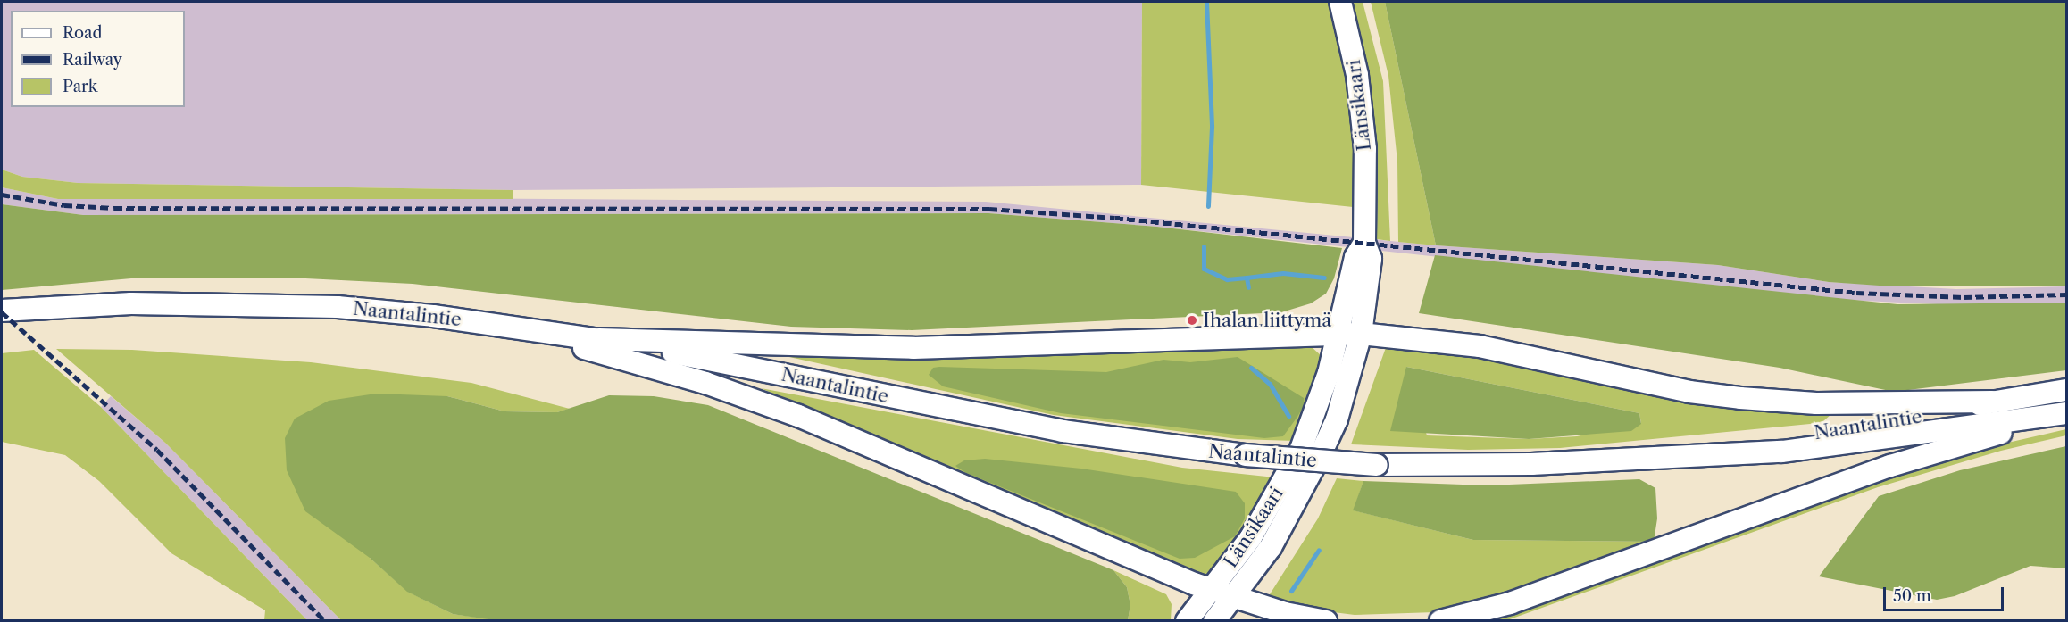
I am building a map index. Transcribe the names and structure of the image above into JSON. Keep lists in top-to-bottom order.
{
  "streets": {
    "main road": ["Länsikaari", "Naantalintie"]
  },
  "places": ["Ihalan liittymä"],
  "legend": ["Road", "Railway", "Park"],
  "scale_bar": "50 m"
}
